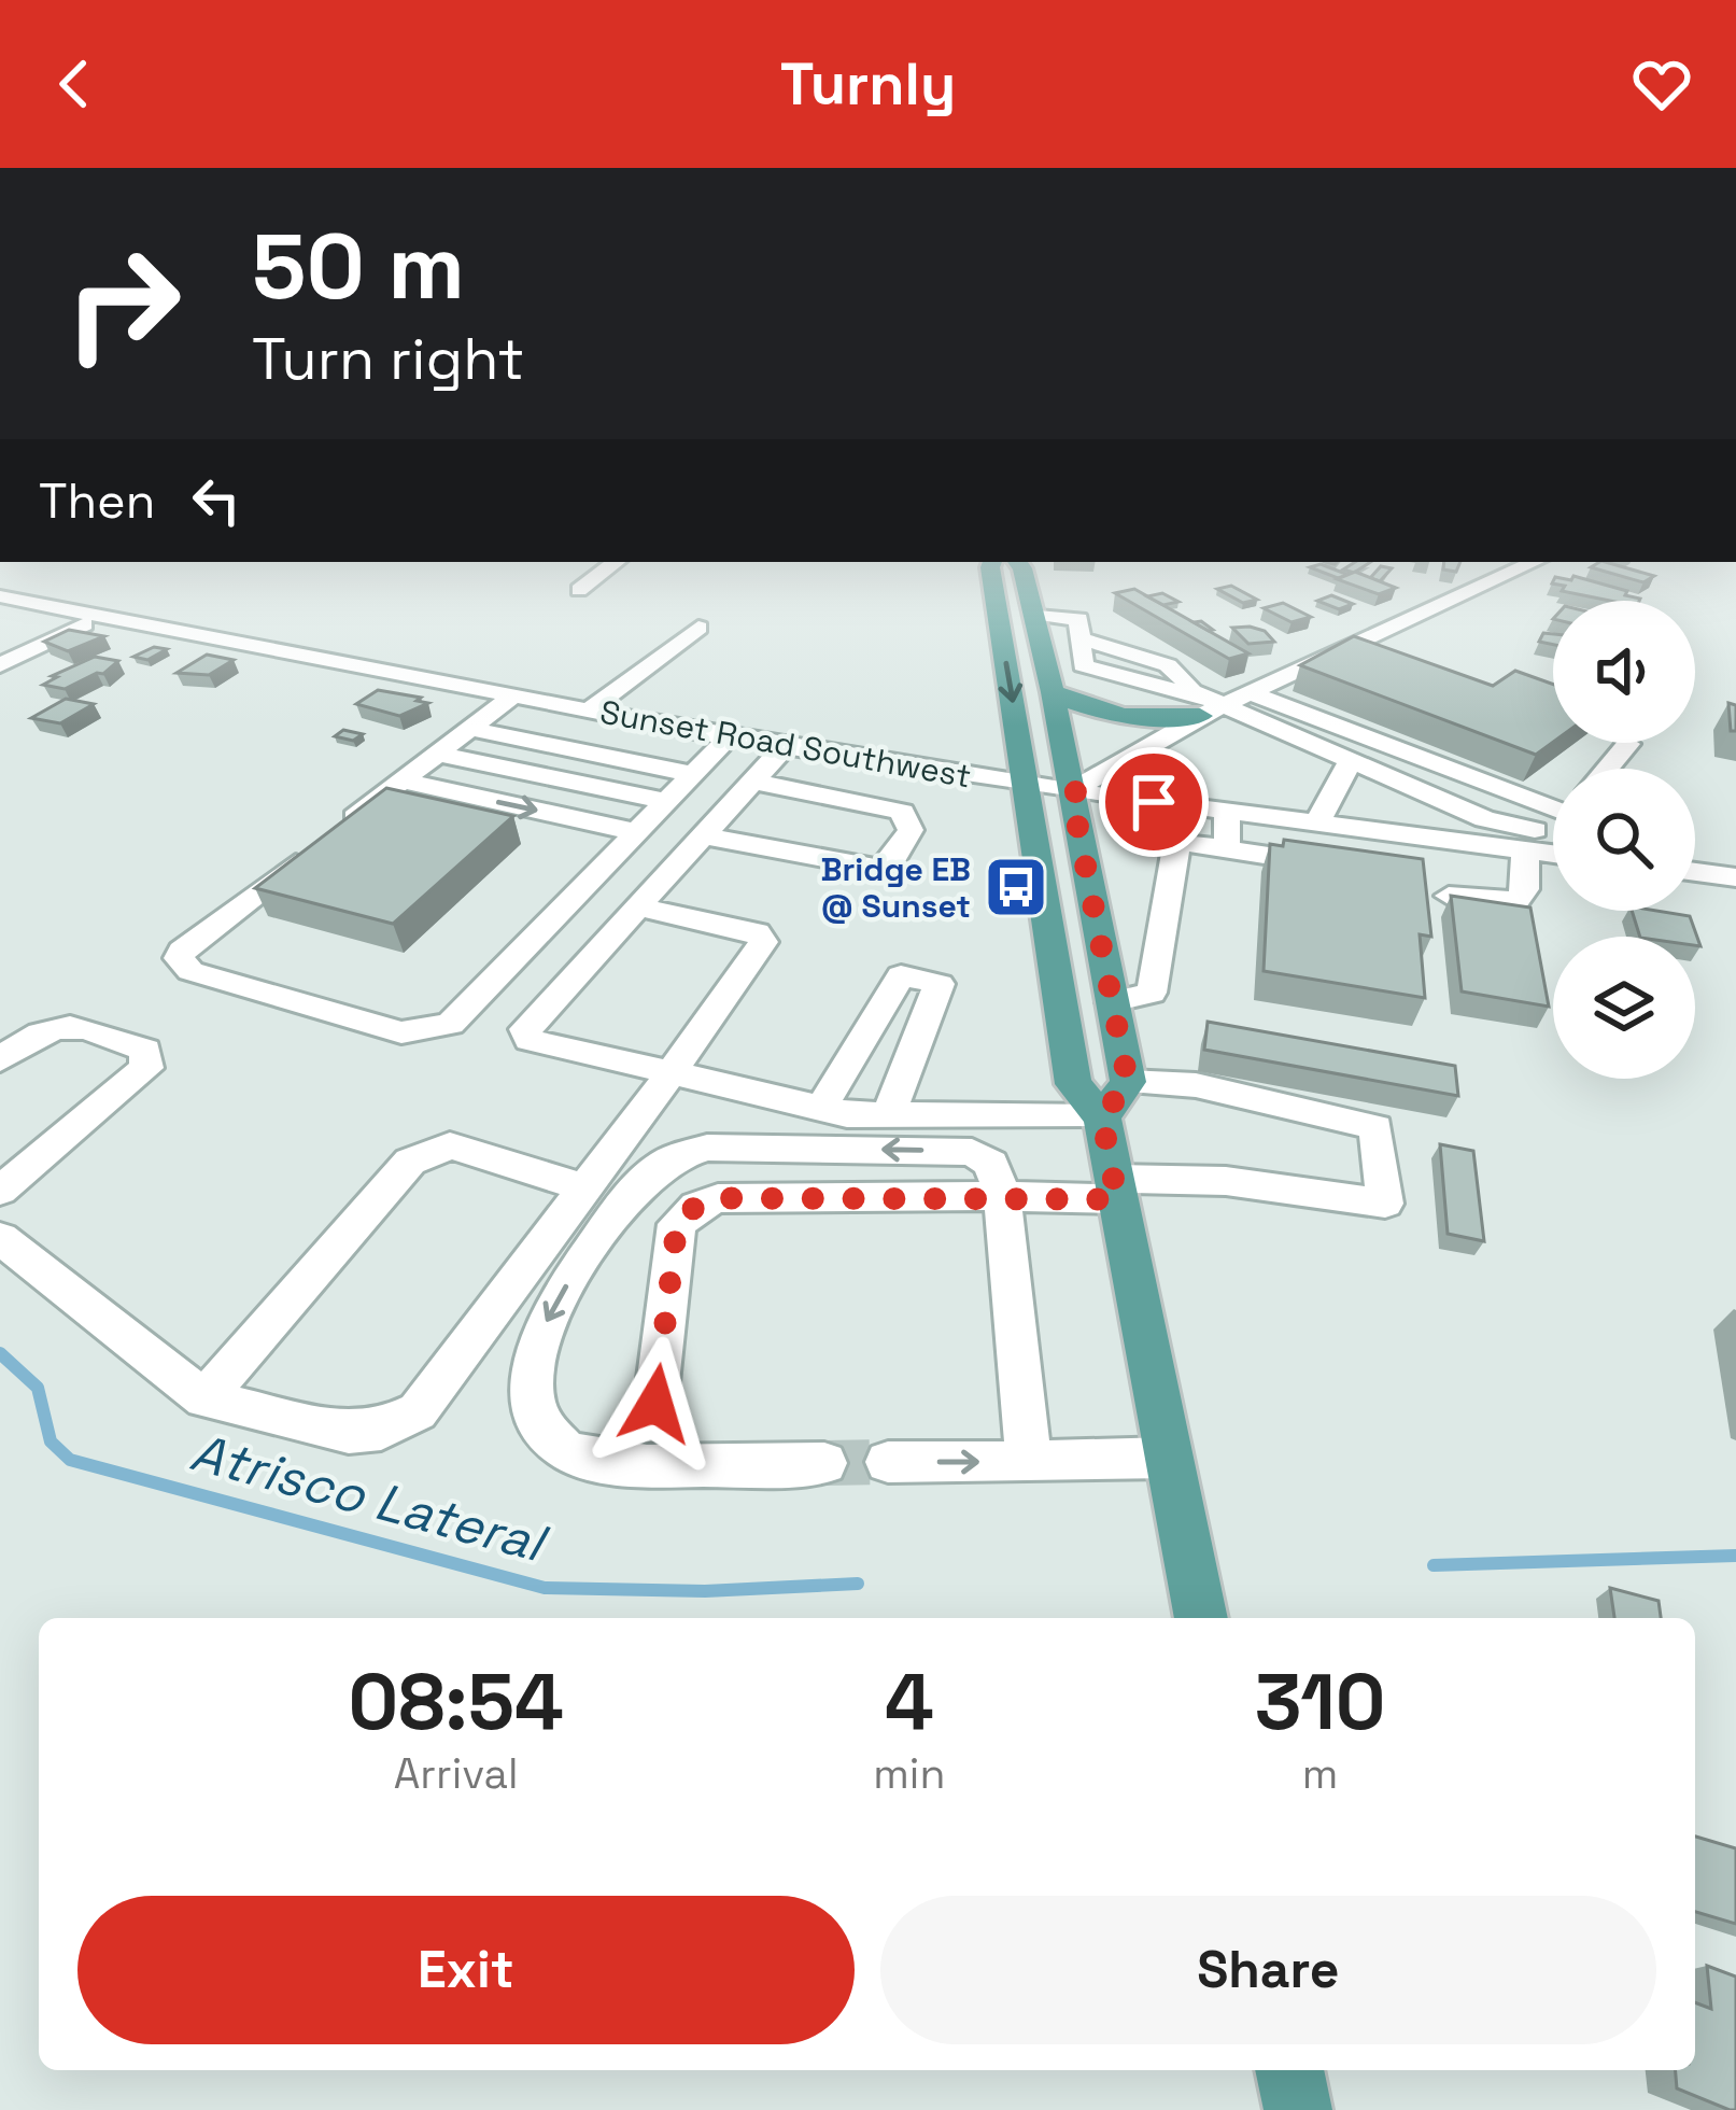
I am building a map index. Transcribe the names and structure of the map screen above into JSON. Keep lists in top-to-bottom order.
{
  "streets": {
    "street": ["Sunset Road Southwest"]
  },
  "water": ["Atrisco Lateral"],
  "places": {
    "bus stop": ["Bridge EB @ Sunset"]
  },
  "page": {
    "header": "Turnly",
    "turn": ["50 m", "Turn right"],
    "then": "Then",
    "eta": [
      "08:54",
      "Arrival",
      "4",
      "min",
      "310",
      "m"
    ],
    "buttons": ["Exit", "Share"]
  }
}
